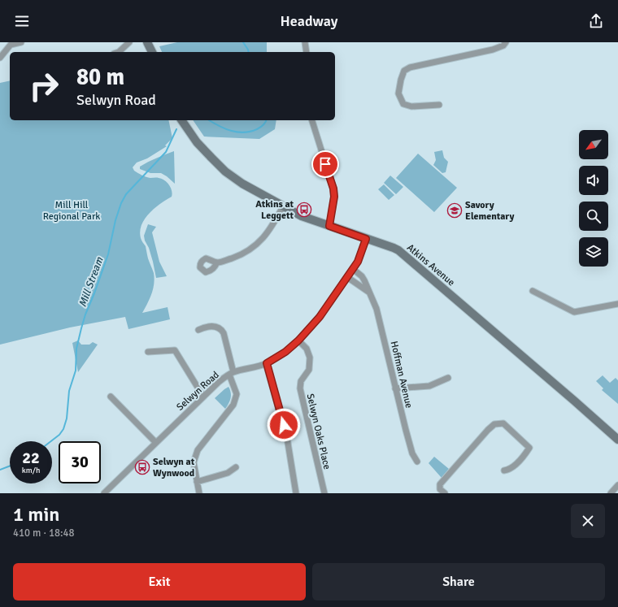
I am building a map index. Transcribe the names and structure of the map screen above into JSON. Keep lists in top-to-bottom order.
{
  "streets": {
    "street": [
      "Atkins Avenue",
      "Hoffman Avenue",
      "Selwyn Road",
      "Selwyn Oaks Place"
    ]
  },
  "crossings": [
    ["Atkins Avenue", "Selwyn Road"],
    ["Hoffman Avenue", "Selwyn Road"],
    ["Selwyn Road", "Selwyn Oaks Place"]
  ],
  "water": ["Mill Stream"],
  "parks": ["Mill Hill Regional Park"],
  "places": {
    "bus stop": ["Atkins at Leggett", "Selwyn at Wynwood"],
    "school or university": ["Savory Elementary"]
  },
  "north": "bottom left",
  "page": {
    "header": "Headway",
    "turn": ["80 m", "Selwyn Road"],
    "speed": "22 km/h",
    "limit": "30",
    "heading": ["1 min", "410 m · 18:48"],
    "buttons": ["Exit", "Share"]
  }
}
